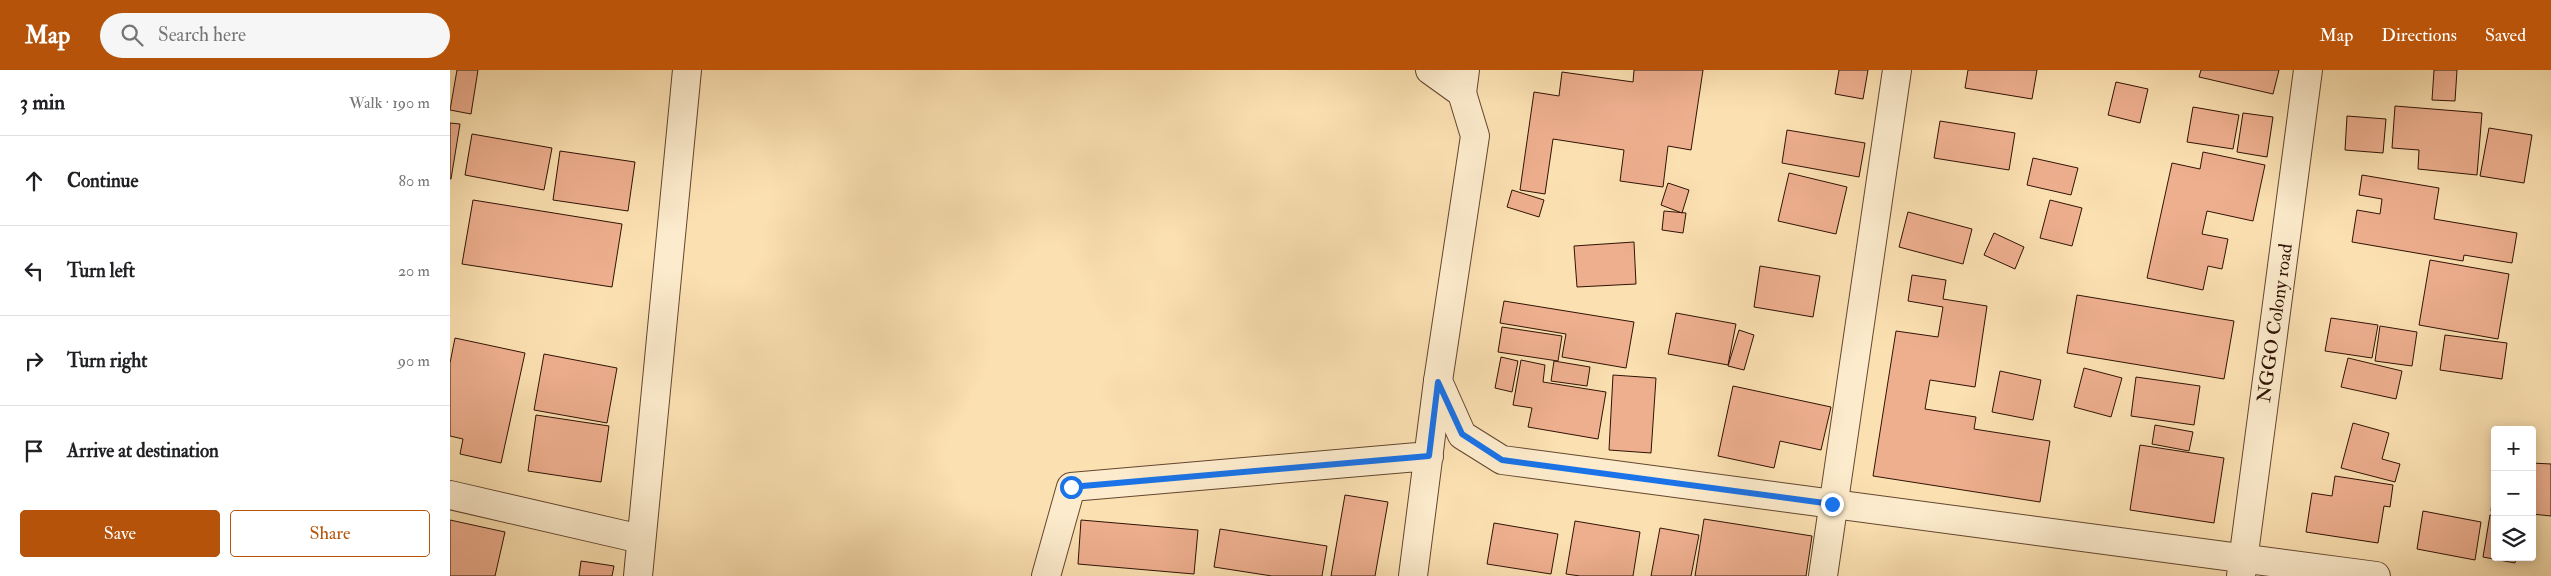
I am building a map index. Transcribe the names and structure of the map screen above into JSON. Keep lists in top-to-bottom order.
{
  "streets": {
    "street": ["NGGO Colony road"]
  },
  "page": {
    "header": "Map",
    "search": "Search here",
    "nav": ["Map", "Directions", "Saved"],
    "heading": ["3 min", "Walk · 190 m"],
    "list": [
      ["Continue", "80 m"],
      ["Turn left", "20 m"],
      ["Turn right", "90 m"],
      "Arrive at destination"
    ],
    "map_buttons": ["+", "−"],
    "buttons": ["Save", "Share"]
  }
}
